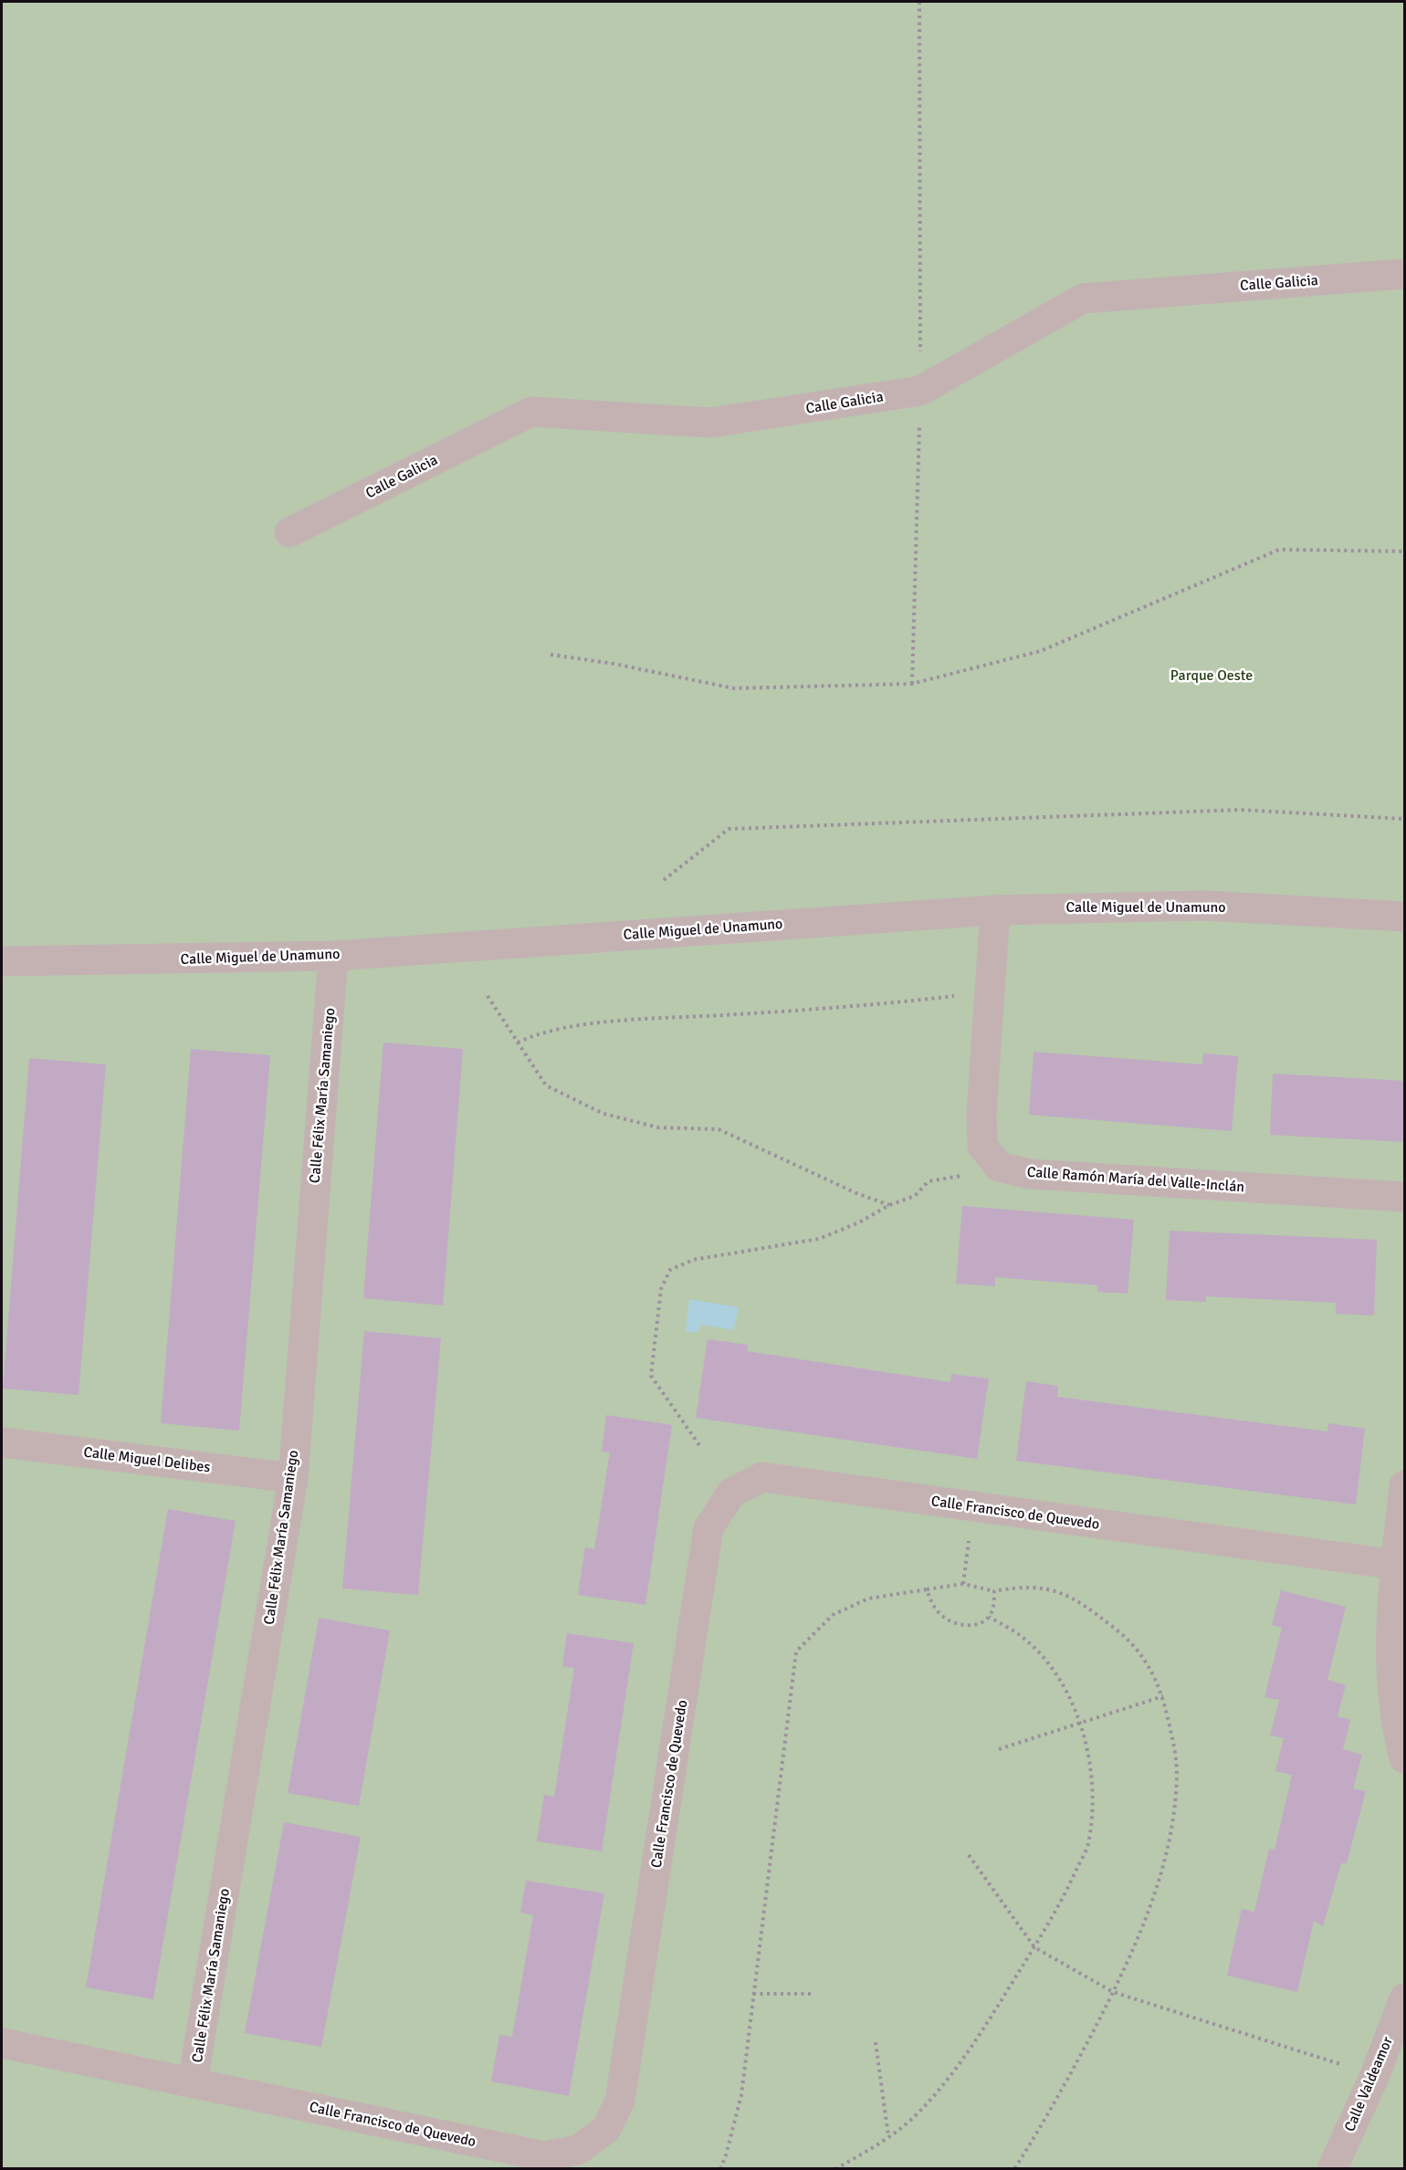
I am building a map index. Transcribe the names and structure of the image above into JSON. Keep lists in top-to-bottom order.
{
  "streets": {
    "street": [
      "Calle Galicia",
      "Calle Miguel de Unamuno",
      "Calle Félix María Samaniego",
      "Calle Ramón María del Valle-Inclán",
      "Calle Miguel Delibes",
      "Calle Francisco de Quevedo",
      "Calle Valdeamor"
    ]
  },
  "crossings": [
    ["Calle Miguel de Unamuno", "Calle Félix María Samaniego"],
    ["Calle Félix María Samaniego", "Calle Miguel Delibes"],
    ["Calle Félix María Samaniego", "Calle Francisco de Quevedo"]
  ],
  "parks": ["Parque Oeste"]
}
